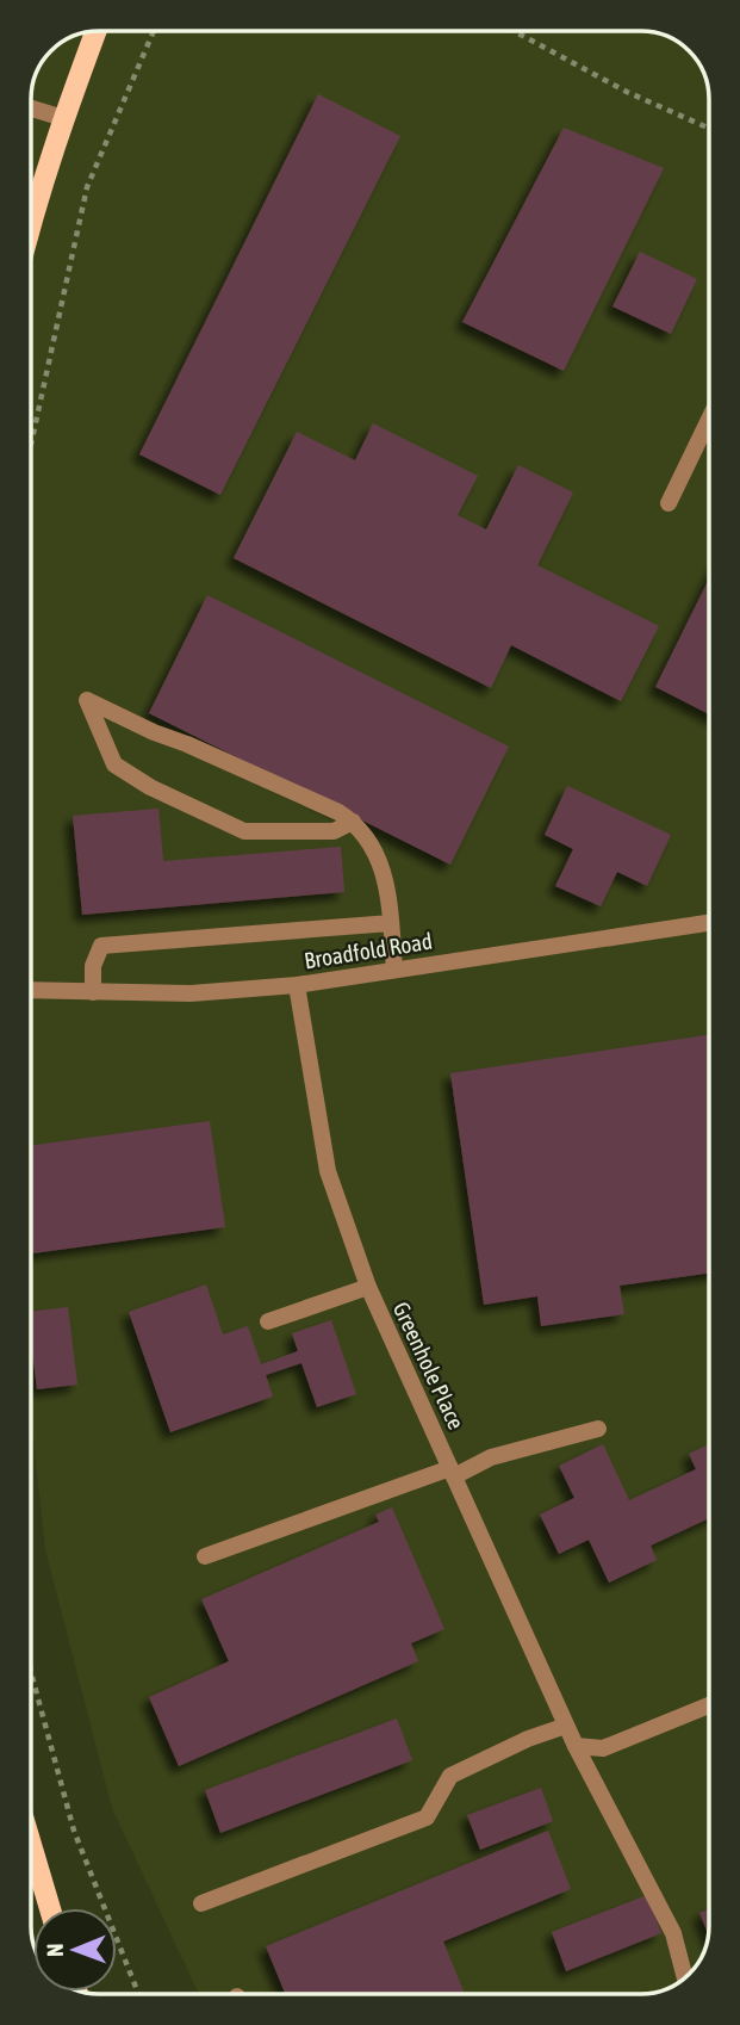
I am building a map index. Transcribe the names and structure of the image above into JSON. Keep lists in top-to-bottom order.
{
  "streets": {
    "street": ["Broadfold Road", "Greenhole Place"]
  },
  "crossings": [
    ["Broadfold Road", "Greenhole Place"]
  ],
  "north": "left"
}
